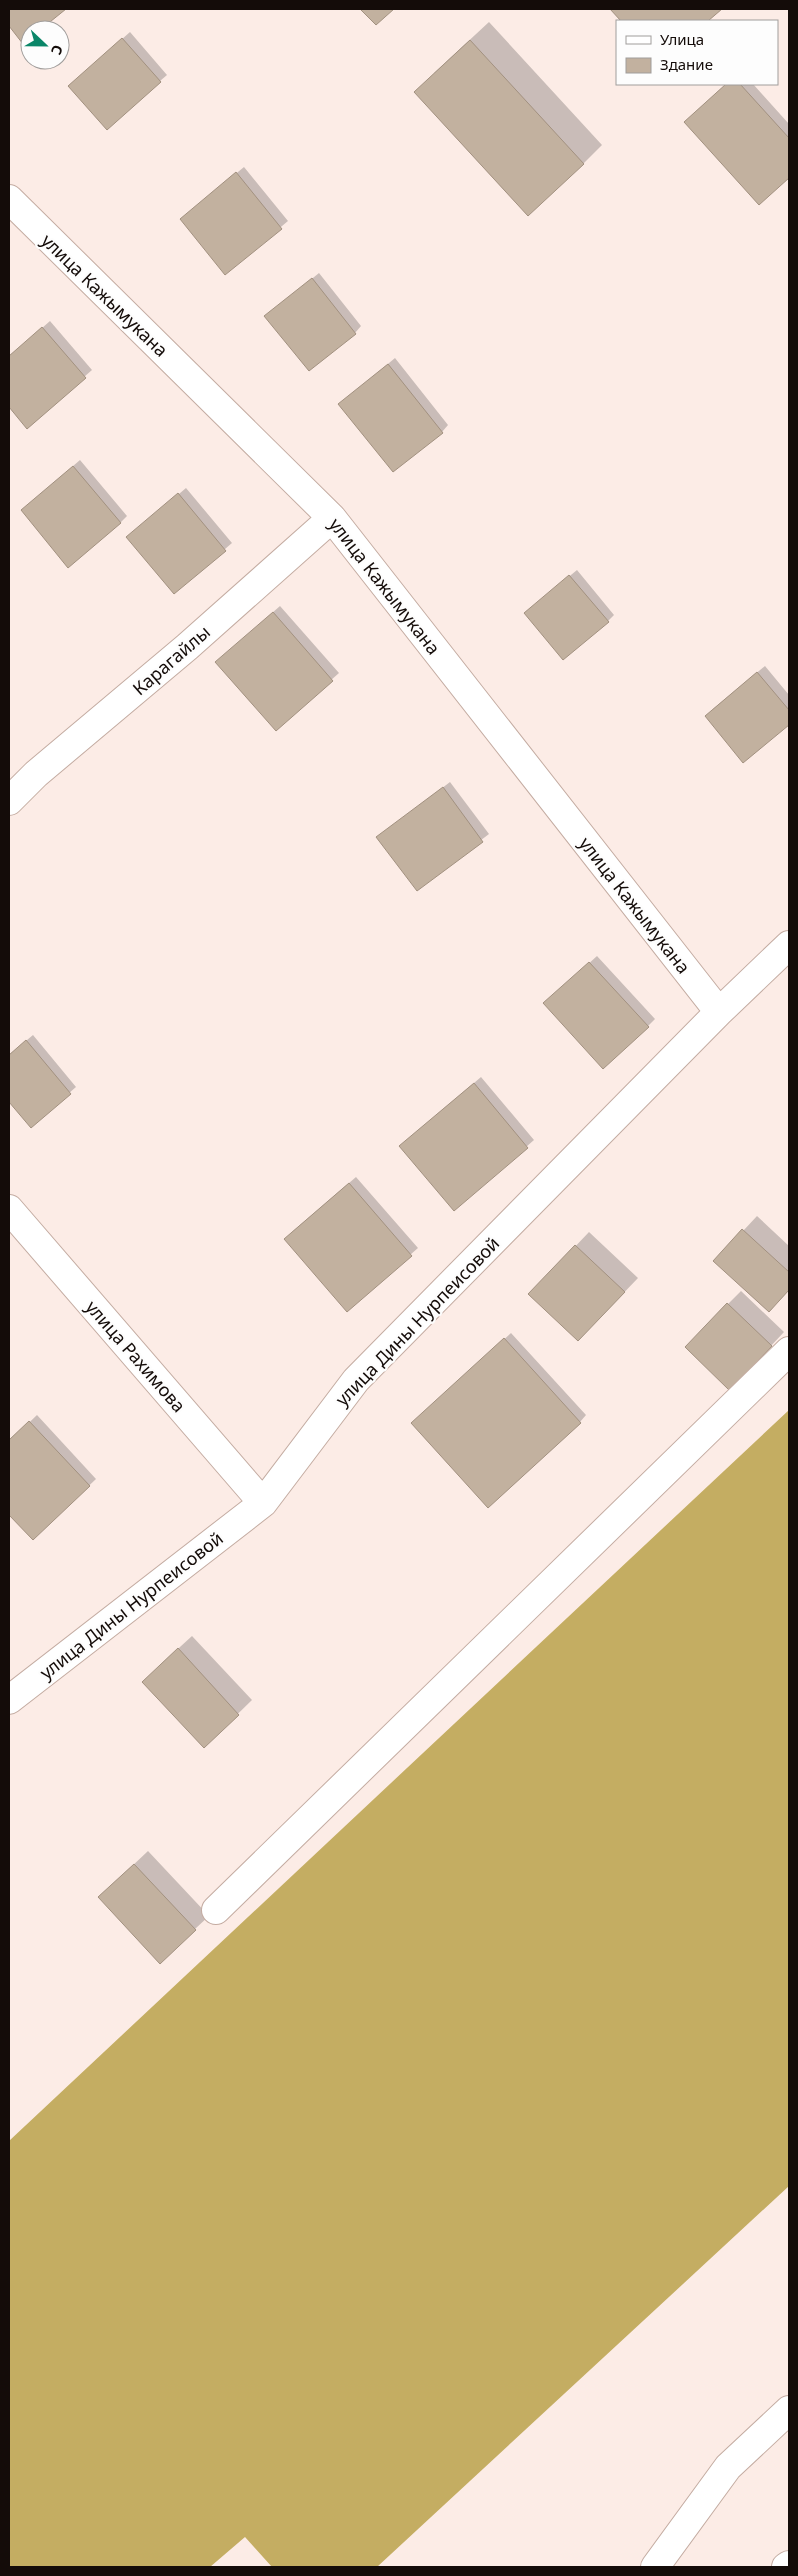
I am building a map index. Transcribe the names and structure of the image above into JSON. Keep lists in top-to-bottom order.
{
  "streets": {
    "main road": [
      "улица Кажымукана",
      "Карагайлы",
      "улица Дины Нурпеисовой",
      "улица Рахимова"
    ]
  },
  "crossings": [
    ["улица Кажымукана", "Карагайлы"],
    ["улица Кажымукана", "улица Дины Нурпеисовой"],
    ["улица Дины Нурпеисовой", "улица Рахимова"]
  ],
  "legend": ["Улица", "Здание"],
  "north": "right"
}
